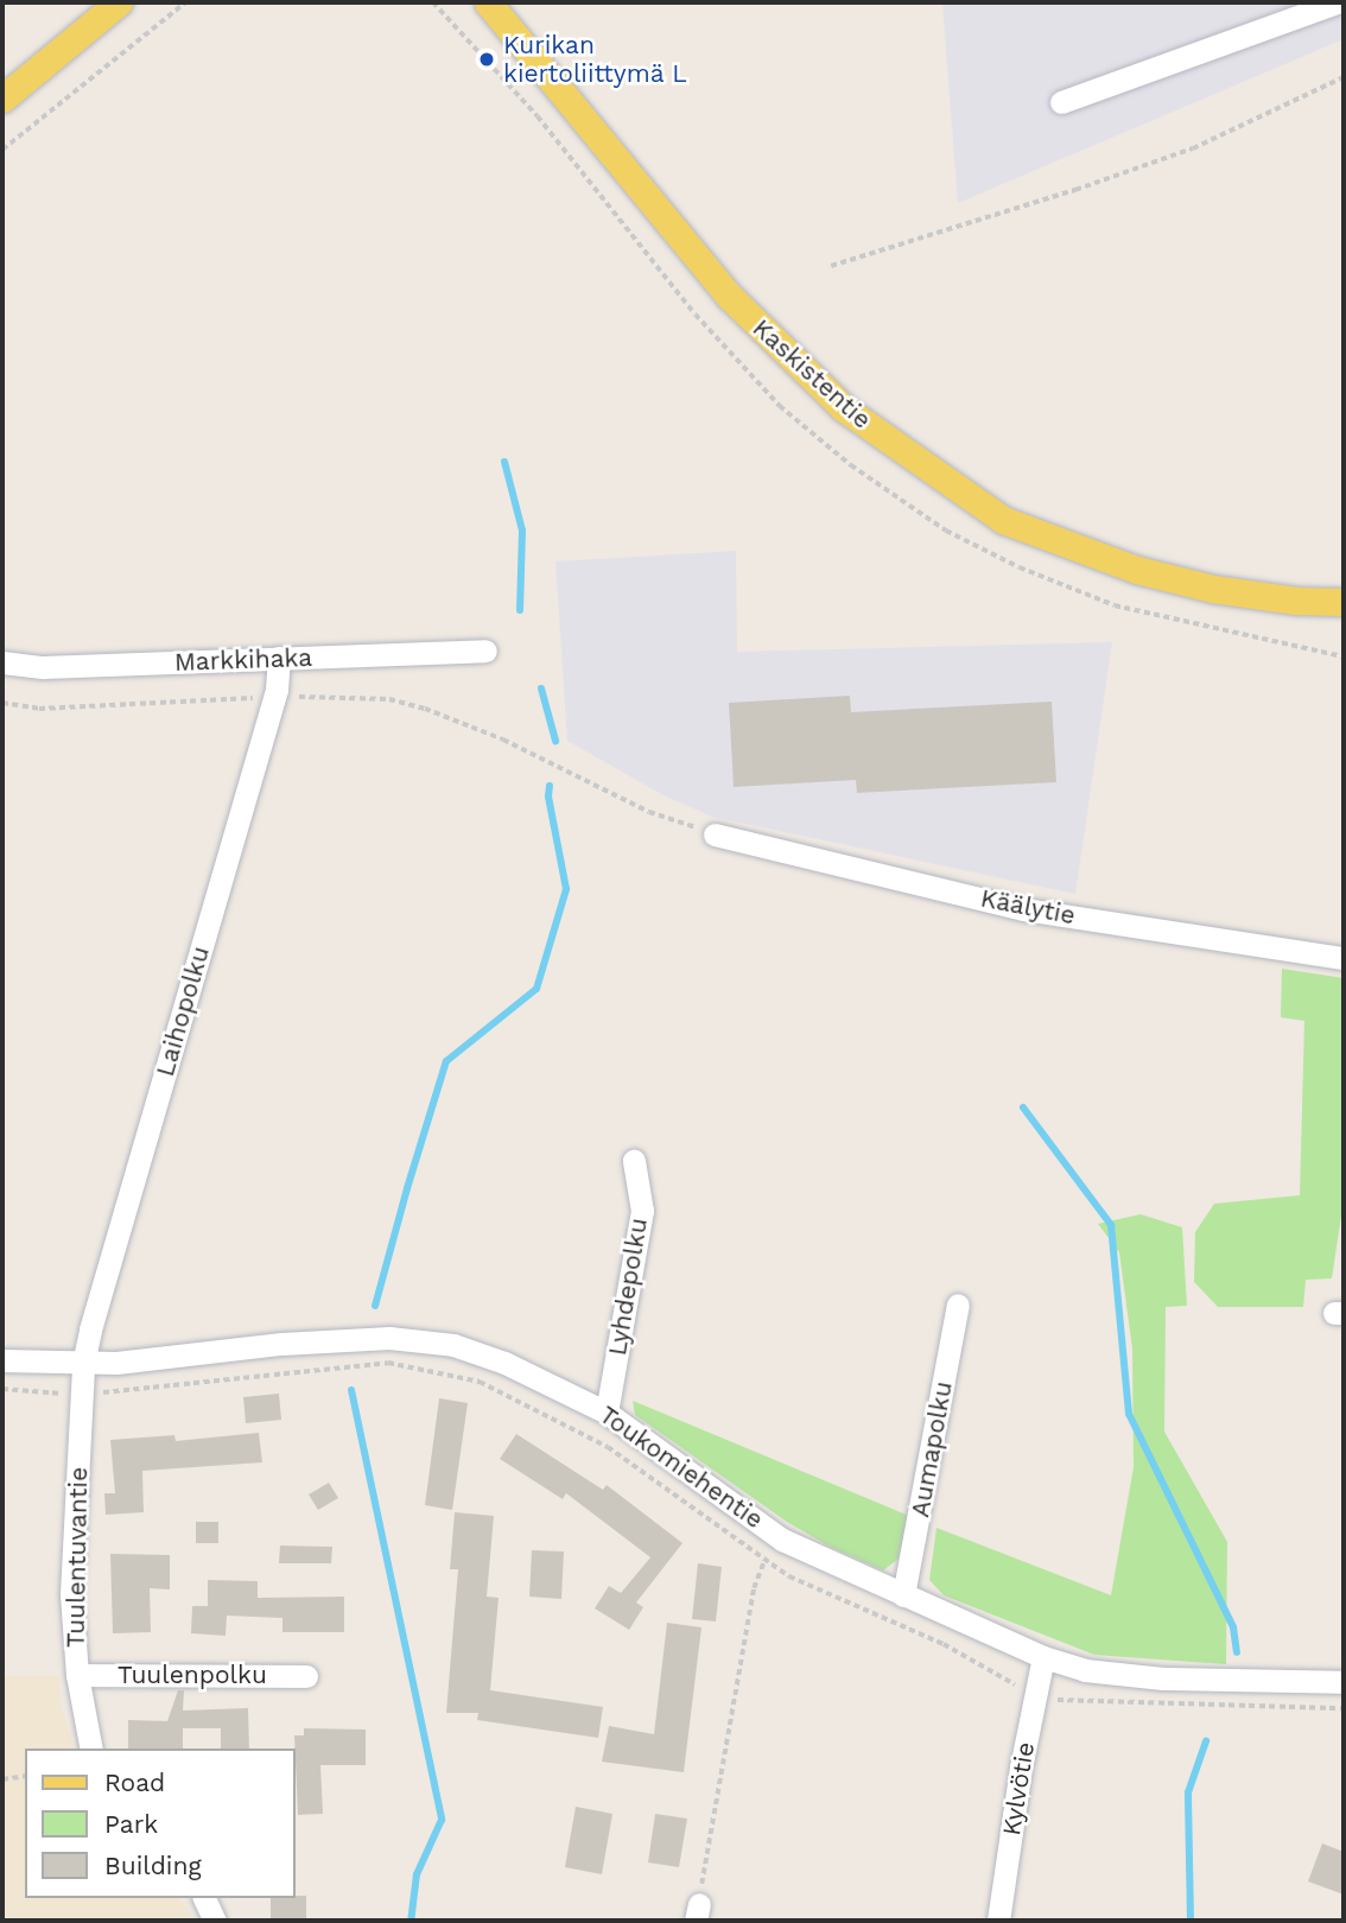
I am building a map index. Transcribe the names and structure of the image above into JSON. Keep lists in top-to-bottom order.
{
  "streets": {
    "main road": ["Kaskistentie"],
    "street": [
      "Markkihaka",
      "Käälytie",
      "Laihopolku",
      "Lyhdepolku",
      "Aumapolku",
      "Toukomiehentie",
      "Tuulentuvantie",
      "Tuulenpolku",
      "Kylvötie"
    ]
  },
  "crossings": [
    ["Markkihaka", "Laihopolku"],
    ["Laihopolku", "Toukomiehentie"],
    ["Laihopolku", "Tuulentuvantie"],
    ["Lyhdepolku", "Toukomiehentie"],
    ["Aumapolku", "Toukomiehentie"],
    ["Toukomiehentie", "Tuulentuvantie"],
    ["Toukomiehentie", "Kylvötie"],
    ["Tuulentuvantie", "Tuulenpolku"]
  ],
  "places": ["Kurikan kiertoliittymä L"],
  "legend": ["Road", "Park", "Building"]
}
